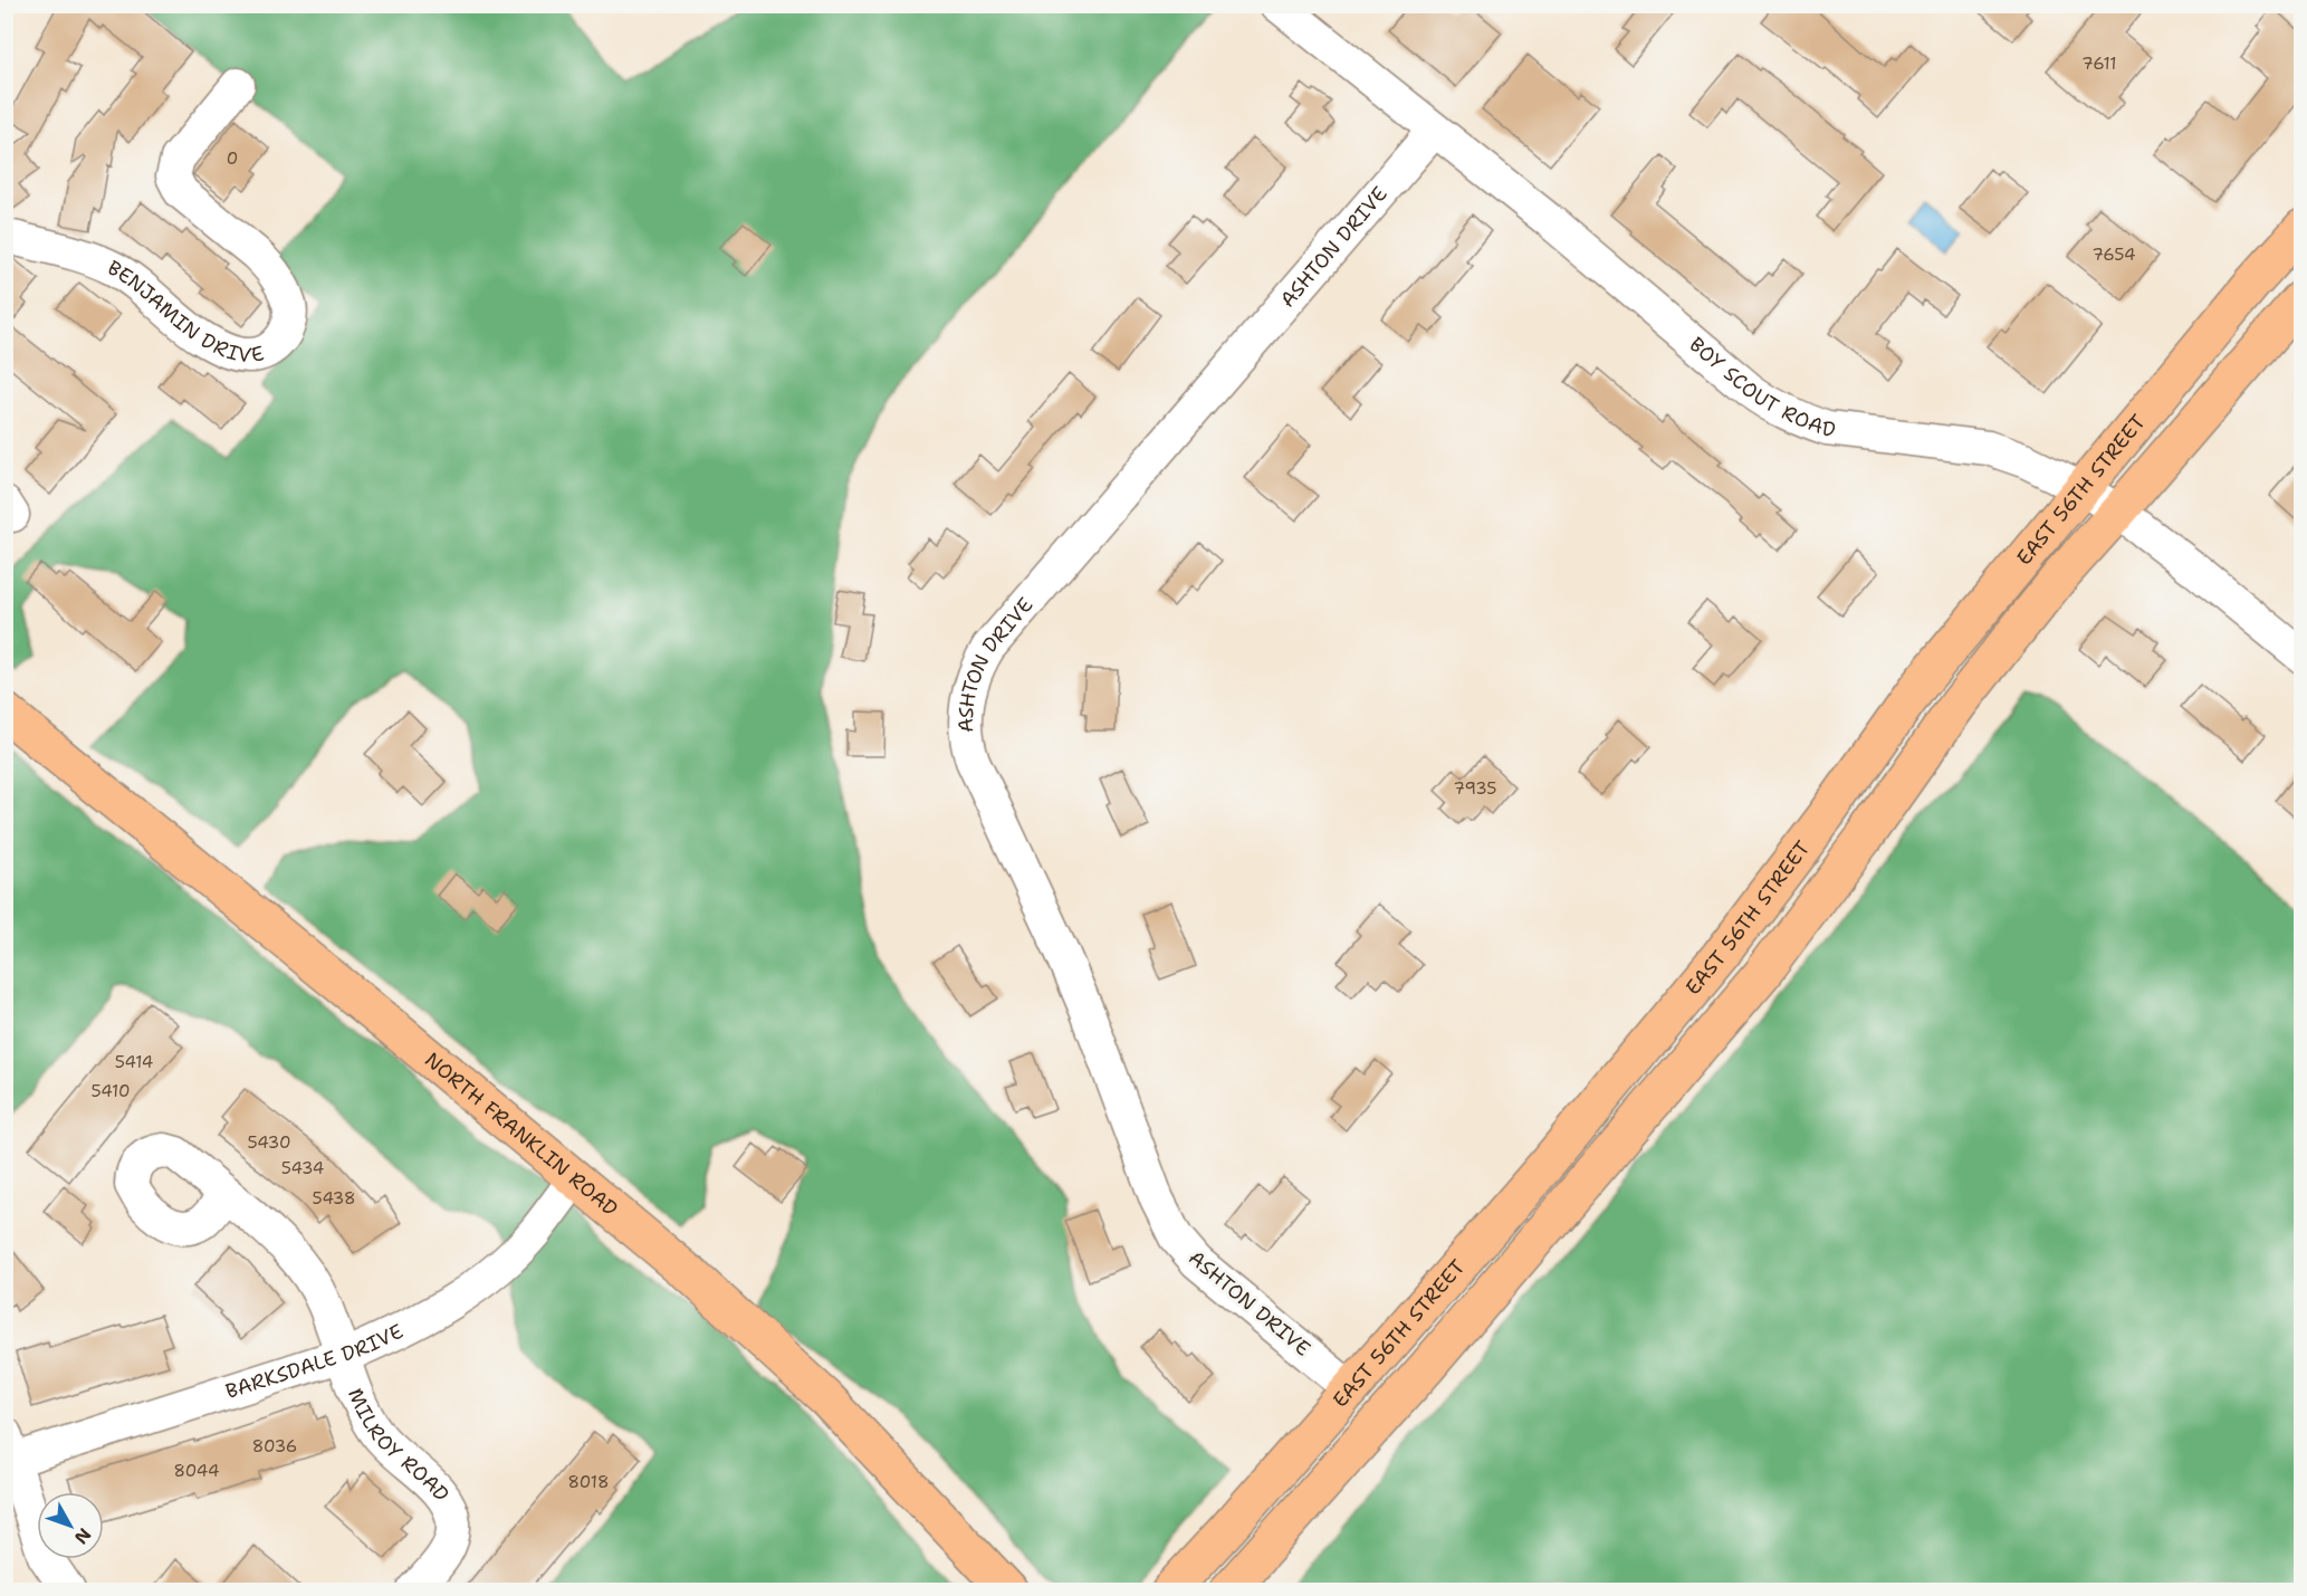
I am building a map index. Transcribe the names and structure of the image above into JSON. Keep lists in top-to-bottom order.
{
  "streets": {
    "main road": ["EAST 56TH STREET", "NORTH FRANKLIN ROAD"],
    "street": [
      "ASHTON DRIVE",
      "BENJAMIN DRIVE",
      "BOY SCOUT ROAD",
      "BARKSDALE DRIVE",
      "MILROY ROAD"
    ]
  },
  "crossings": [
    ["ASHTON DRIVE", "BOY SCOUT ROAD"],
    ["ASHTON DRIVE", "EAST 56TH STREET"],
    ["BOY SCOUT ROAD", "EAST 56TH STREET"],
    ["NORTH FRANKLIN ROAD", "BARKSDALE DRIVE"],
    ["BARKSDALE DRIVE", "MILROY ROAD"]
  ],
  "house_numbers": [
    "7611",
    "0",
    "7654",
    "7935",
    "5414",
    "5410",
    "5430",
    "5434",
    "5438",
    "8036",
    "8044",
    "8018"
  ],
  "north": "bottom right"
}
